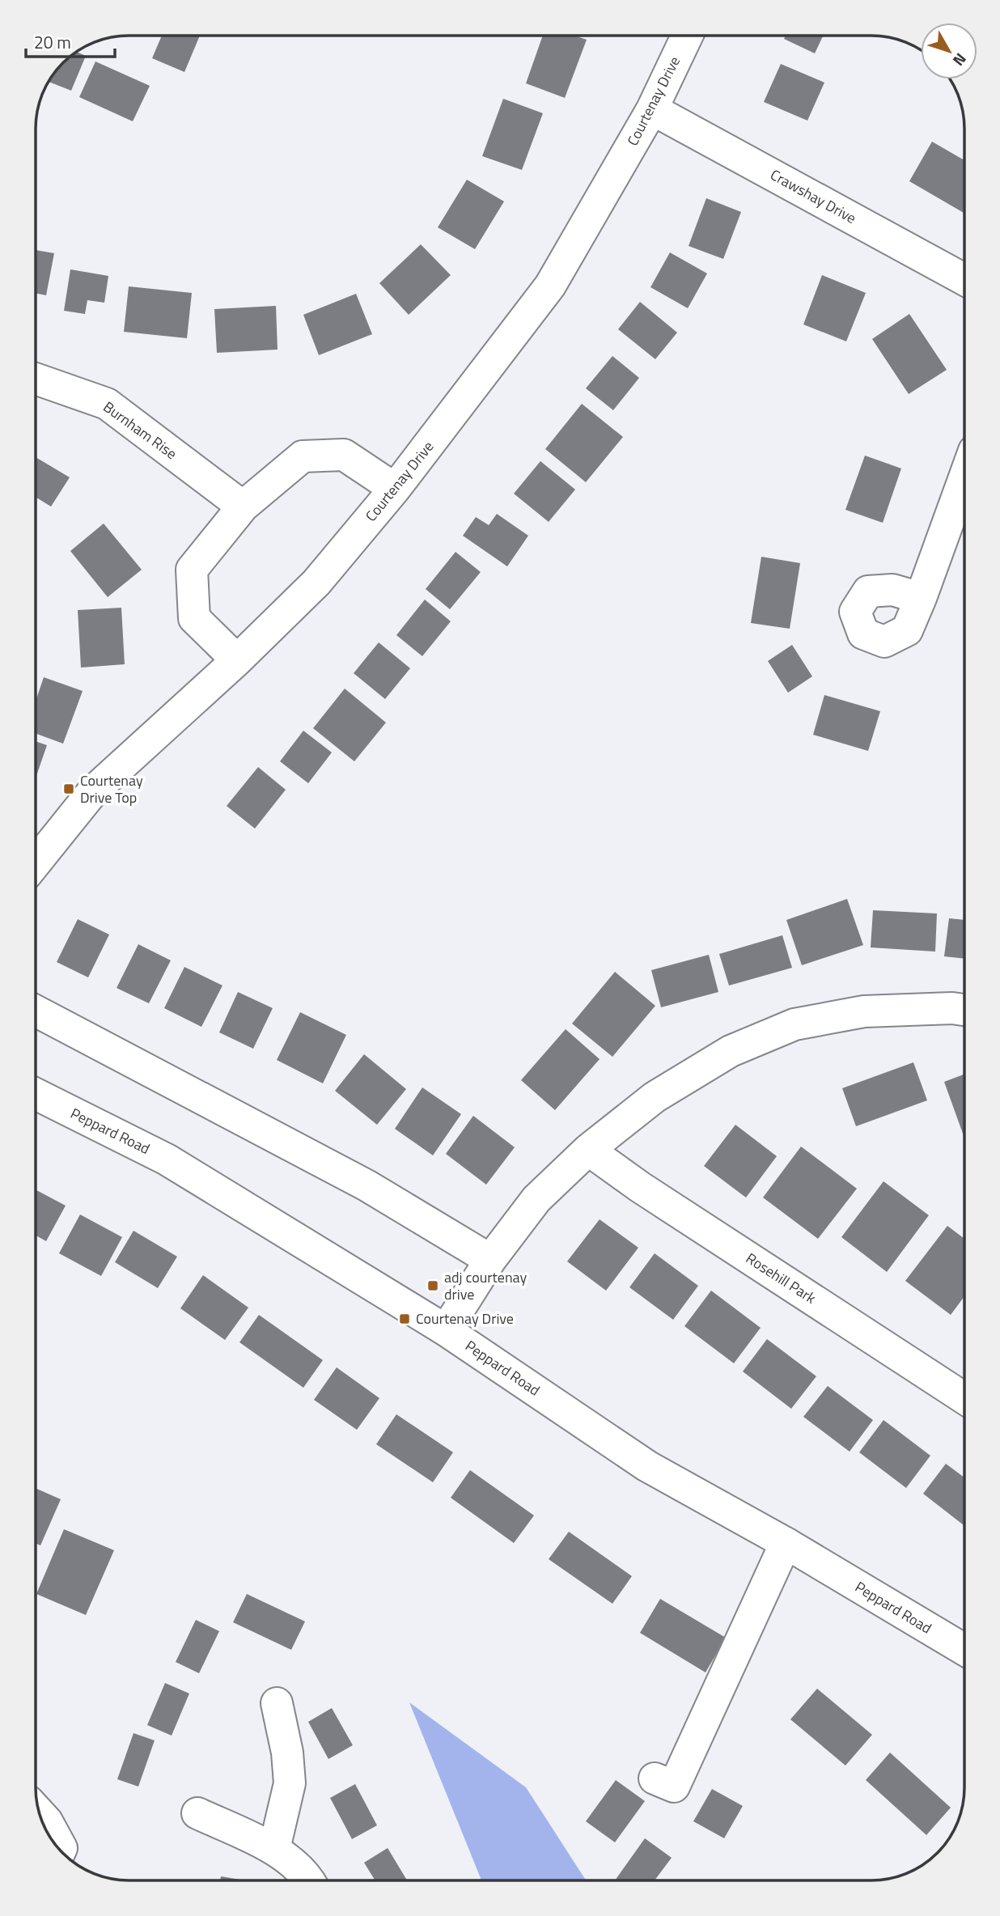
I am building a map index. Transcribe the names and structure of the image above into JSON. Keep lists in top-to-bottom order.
{
  "streets": {
    "street": [
      "Courtenay Drive",
      "Crawshay Drive",
      "Burnham Rise",
      "Peppard Road",
      "Rosehill Park"
    ]
  },
  "crossings": [
    ["Courtenay Drive", "Crawshay Drive"]
  ],
  "places": {
    "transit": ["Courtenay Drive Top", "adj courtenay drive", "Courtenay Drive"]
  },
  "scale_bar": "20 m",
  "north": "bottom right"
}
